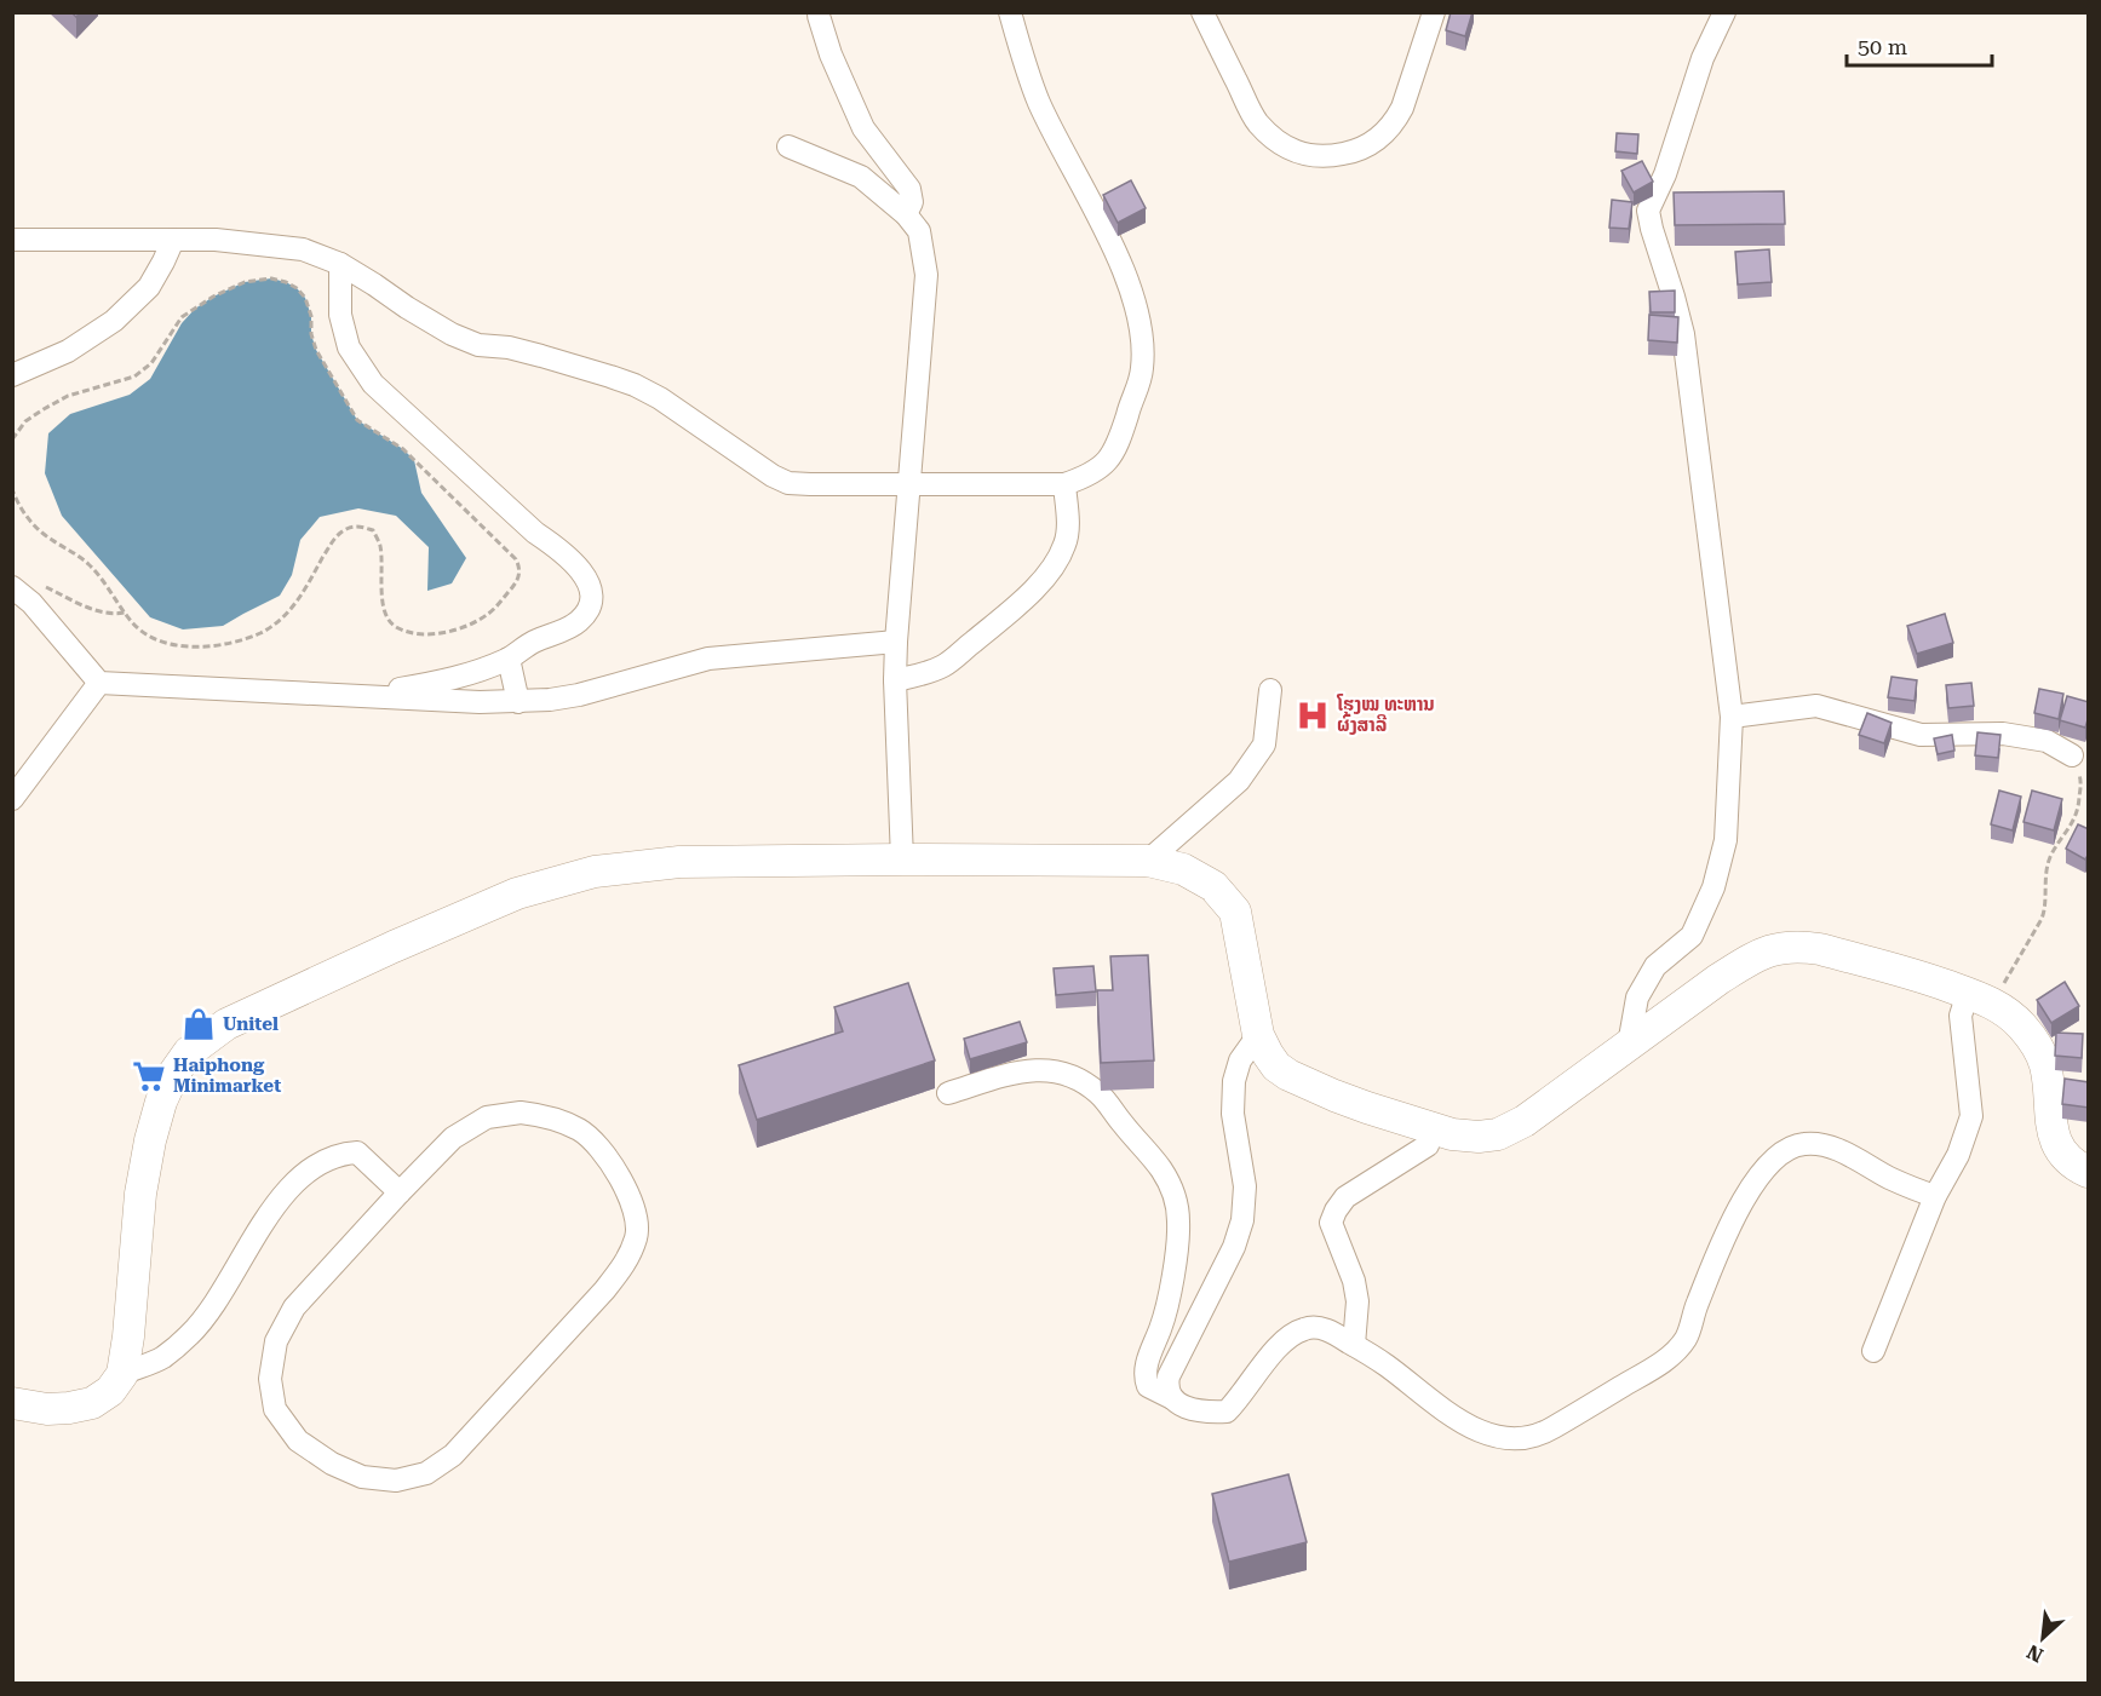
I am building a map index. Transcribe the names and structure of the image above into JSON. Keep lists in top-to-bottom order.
{
  "places": {
    "hospital": ["ໂຮງໝ ທະຫານ ຜົ້ງສາລີ"],
    "shop": ["Unitel"],
    "supermarket": ["Haiphong Minimarket"]
  },
  "scale_bar": "50 m",
  "north": "bottom left"
}
